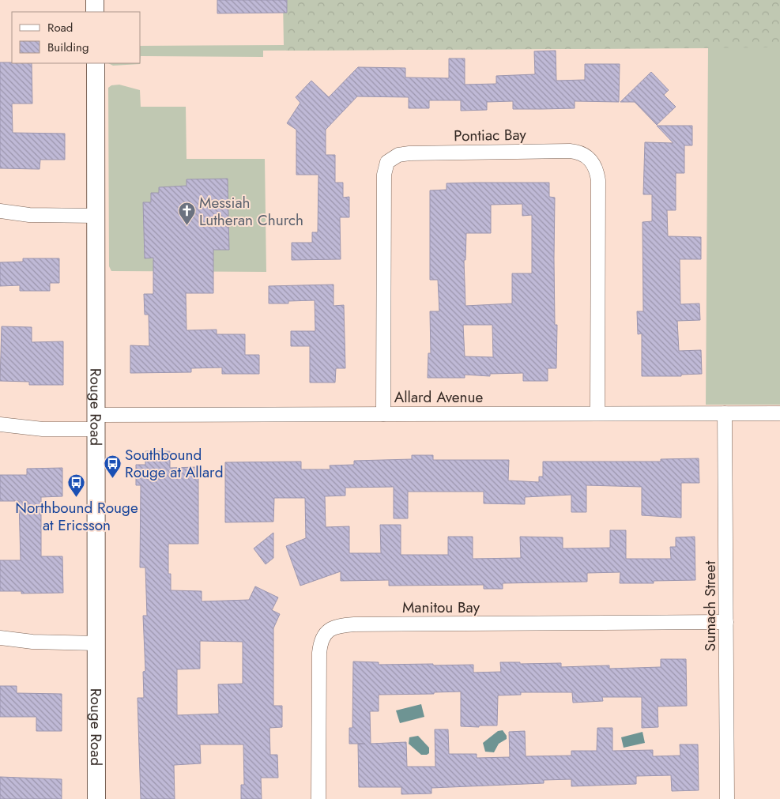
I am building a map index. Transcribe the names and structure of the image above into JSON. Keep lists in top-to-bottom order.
{
  "streets": {
    "street": [
      "Pontiac Bay",
      "Allard Avenue",
      "Rouge Road",
      "Sumach Street",
      "Manitou Bay"
    ]
  },
  "crossings": [
    ["Pontiac Bay", "Allard Avenue"],
    ["Allard Avenue", "Rouge Road"],
    ["Allard Avenue", "Sumach Street"],
    ["Sumach Street", "Manitou Bay"]
  ],
  "places": {
    "church": ["Messiah Lutheran Church"],
    "bus stop": ["Southbound Rouge at Allard", "Northbound Rouge at Ericsson"]
  },
  "legend": ["Road", "Building"]
}
